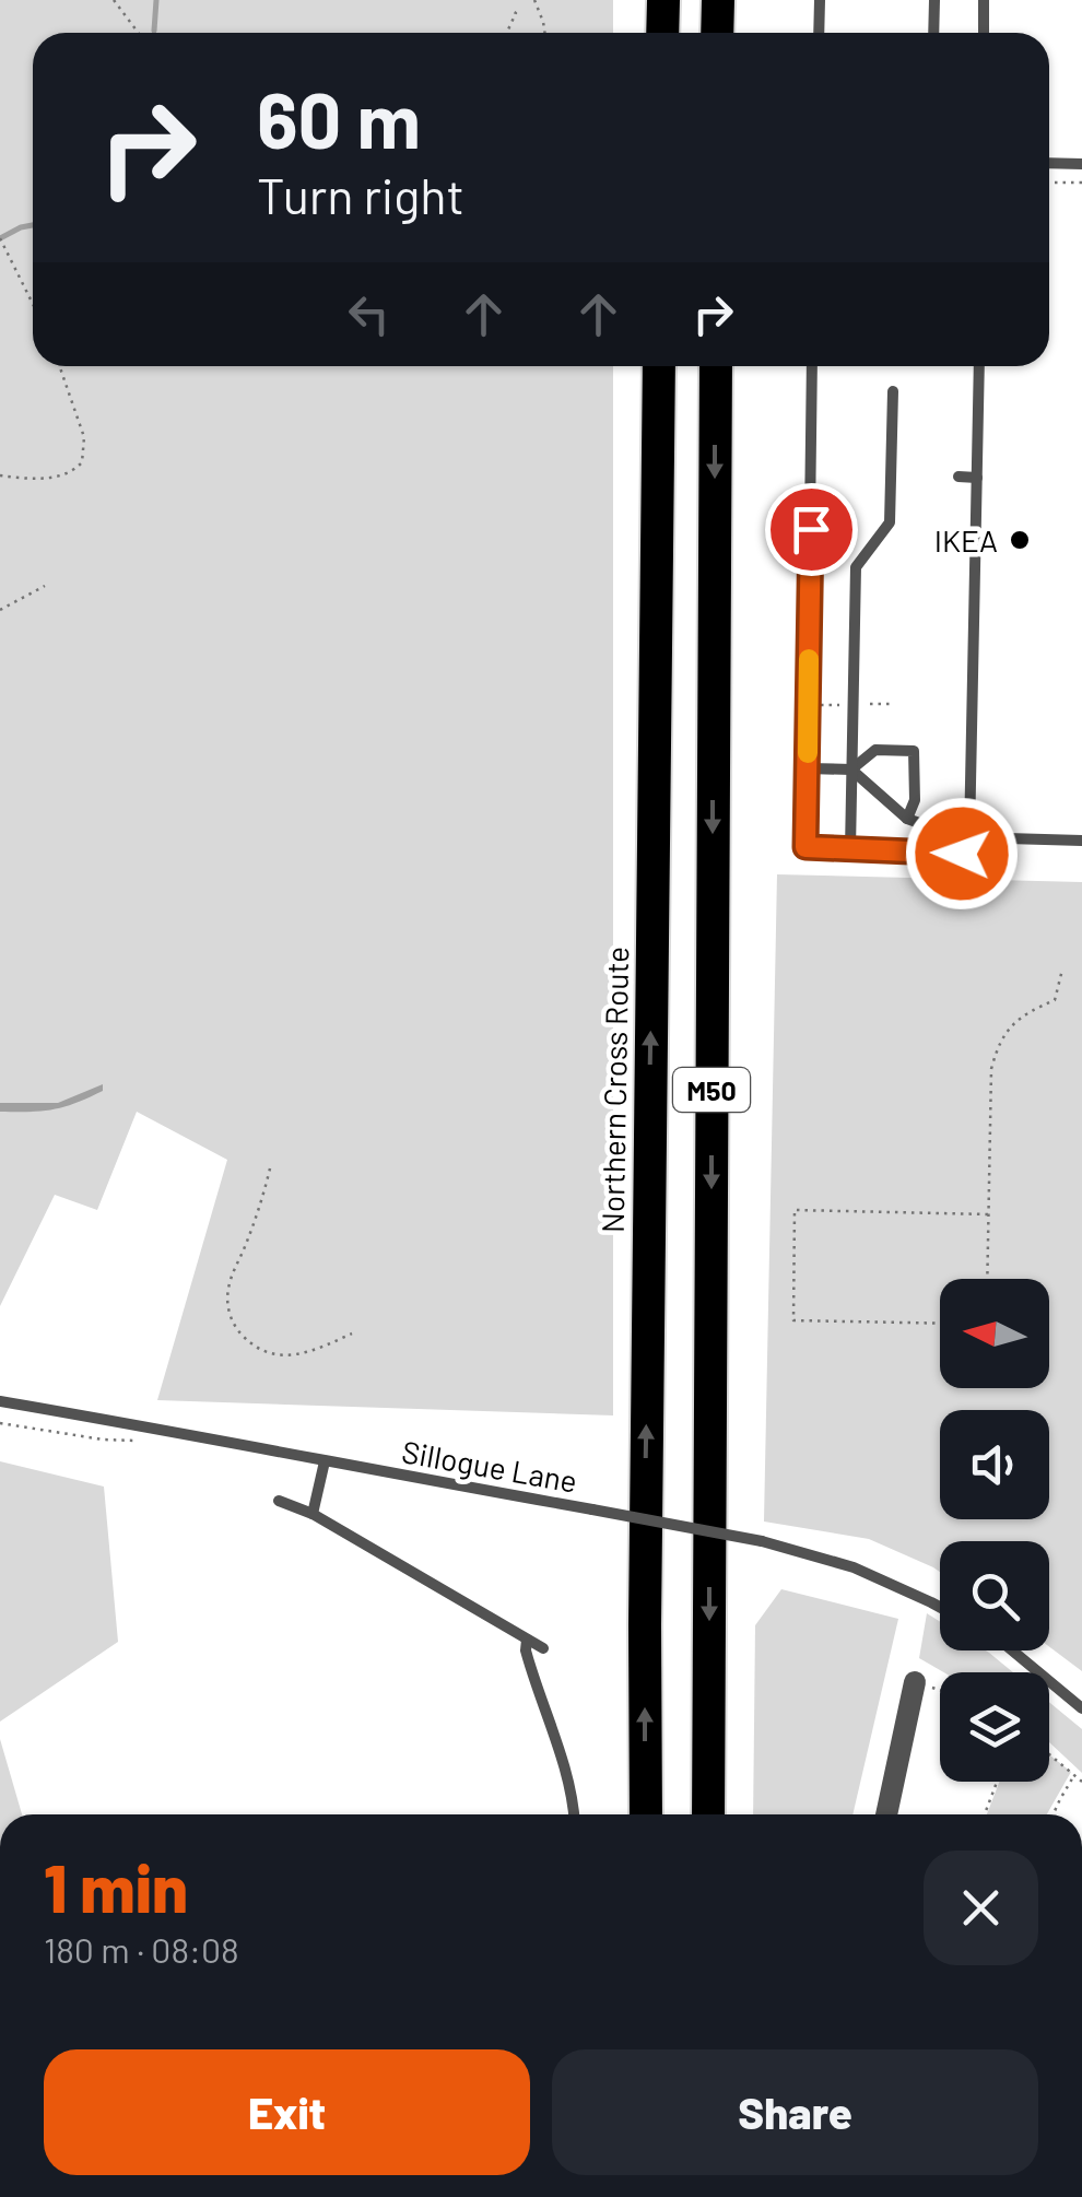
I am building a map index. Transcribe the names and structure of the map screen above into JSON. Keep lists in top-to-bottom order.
{
  "streets": {
    "highway": ["Northern Cross Route", "M50"],
    "lane": ["Sillogue Lane"]
  },
  "places": ["IKEA"],
  "north": "left",
  "page": {
    "turn": ["60 m", "Turn right"],
    "heading": ["1 min", "180 m · 08:08"],
    "buttons": ["Exit", "Share"]
  }
}
